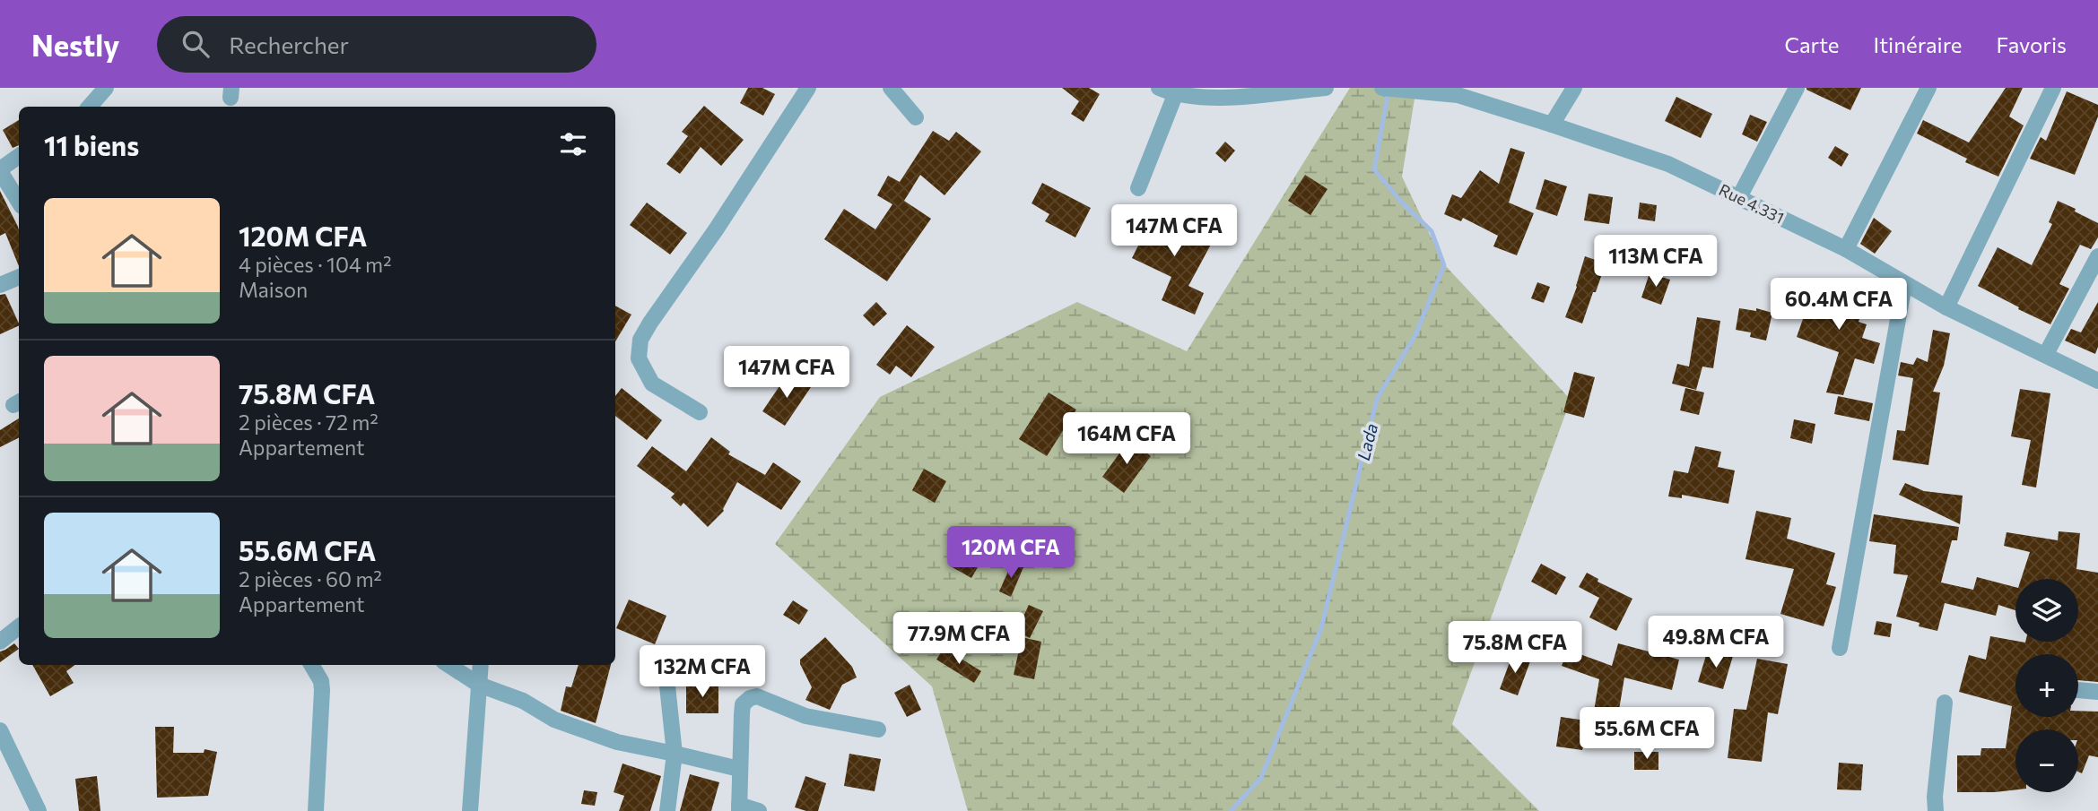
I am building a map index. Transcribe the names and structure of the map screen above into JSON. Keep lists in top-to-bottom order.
{
  "streets": {
    "street": ["Rue 4.331"]
  },
  "water": ["Lada"],
  "page": {
    "header": "Nestly",
    "search": "Rechercher",
    "nav": ["Carte", "Itinéraire", "Favoris"],
    "heading": "11 biens",
    "list": [
      {
        "name": "120M CFA",
        "note": "4 pièces · 104 m² · Maison"
      },
      {
        "name": "75.8M CFA",
        "note": "2 pièces · 72 m² · Appartement"
      },
      {
        "name": "55.6M CFA",
        "note": "2 pièces · 60 m² · Appartement"
      }
    ],
    "price": [
      "147M CFA",
      "113M CFA",
      "60.4M CFA",
      "147M CFA",
      "164M CFA",
      "120M CFA",
      "77.9M CFA",
      "49.8M CFA",
      "75.8M CFA",
      "132M CFA",
      "55.6M CFA"
    ],
    "map_buttons": ["+", "−"]
  }
}
